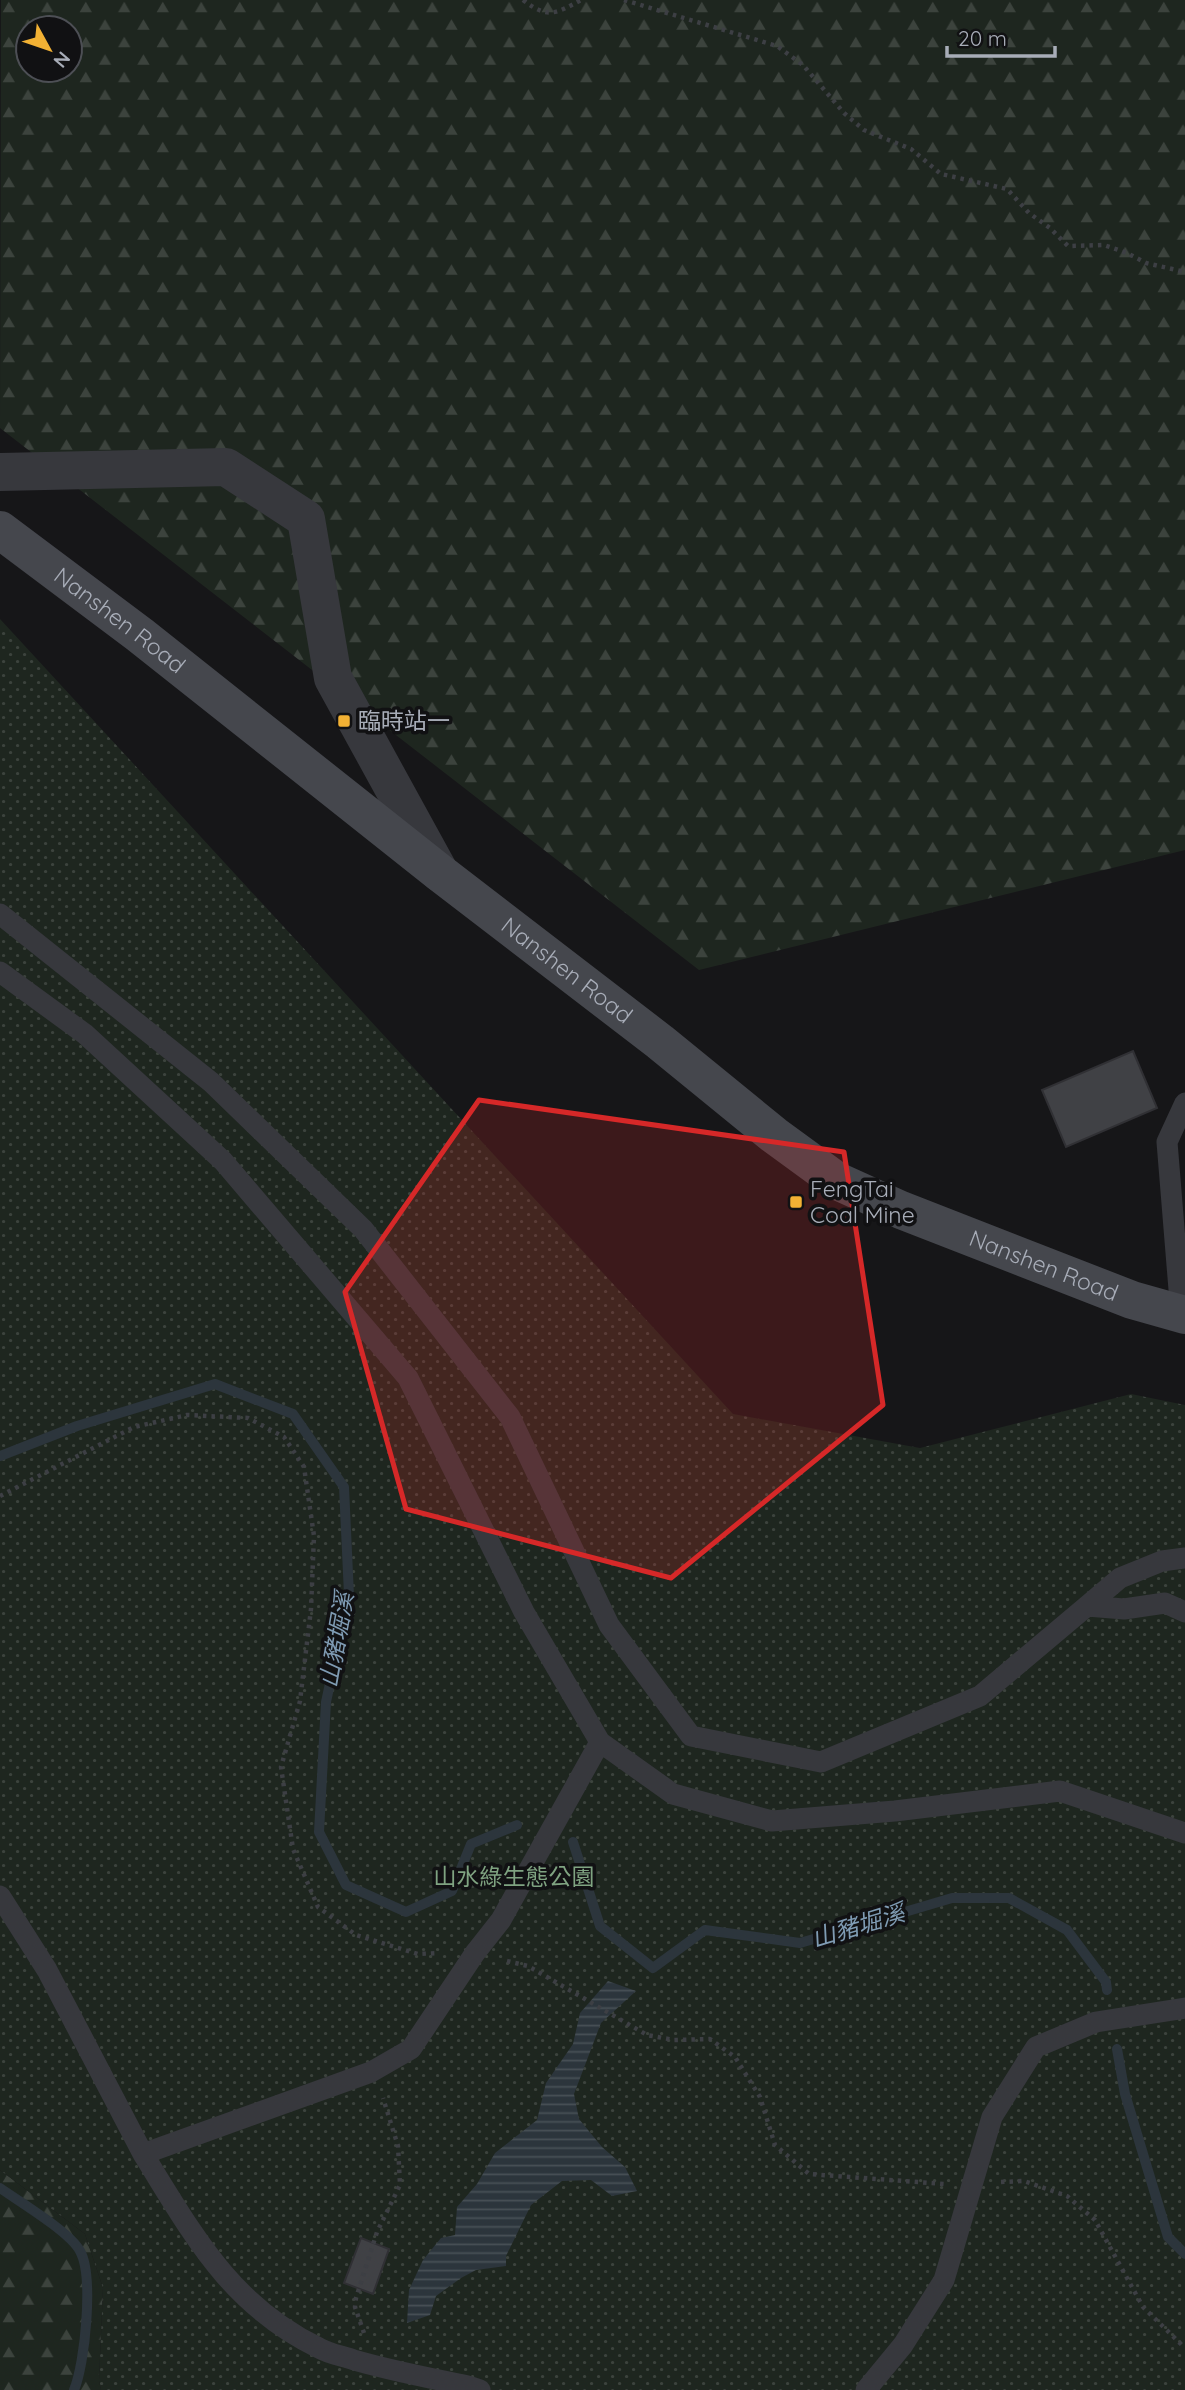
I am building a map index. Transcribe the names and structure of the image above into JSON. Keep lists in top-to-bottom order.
{
  "streets": {
    "main road": ["Nanshen Road"]
  },
  "water": ["山豬堀溪"],
  "parks": ["山水綠生態公園"],
  "places": {
    "transit": ["臨時站一", "FengTai Coal Mine"]
  },
  "scale_bar": "20 m",
  "north": "bottom right"
}
